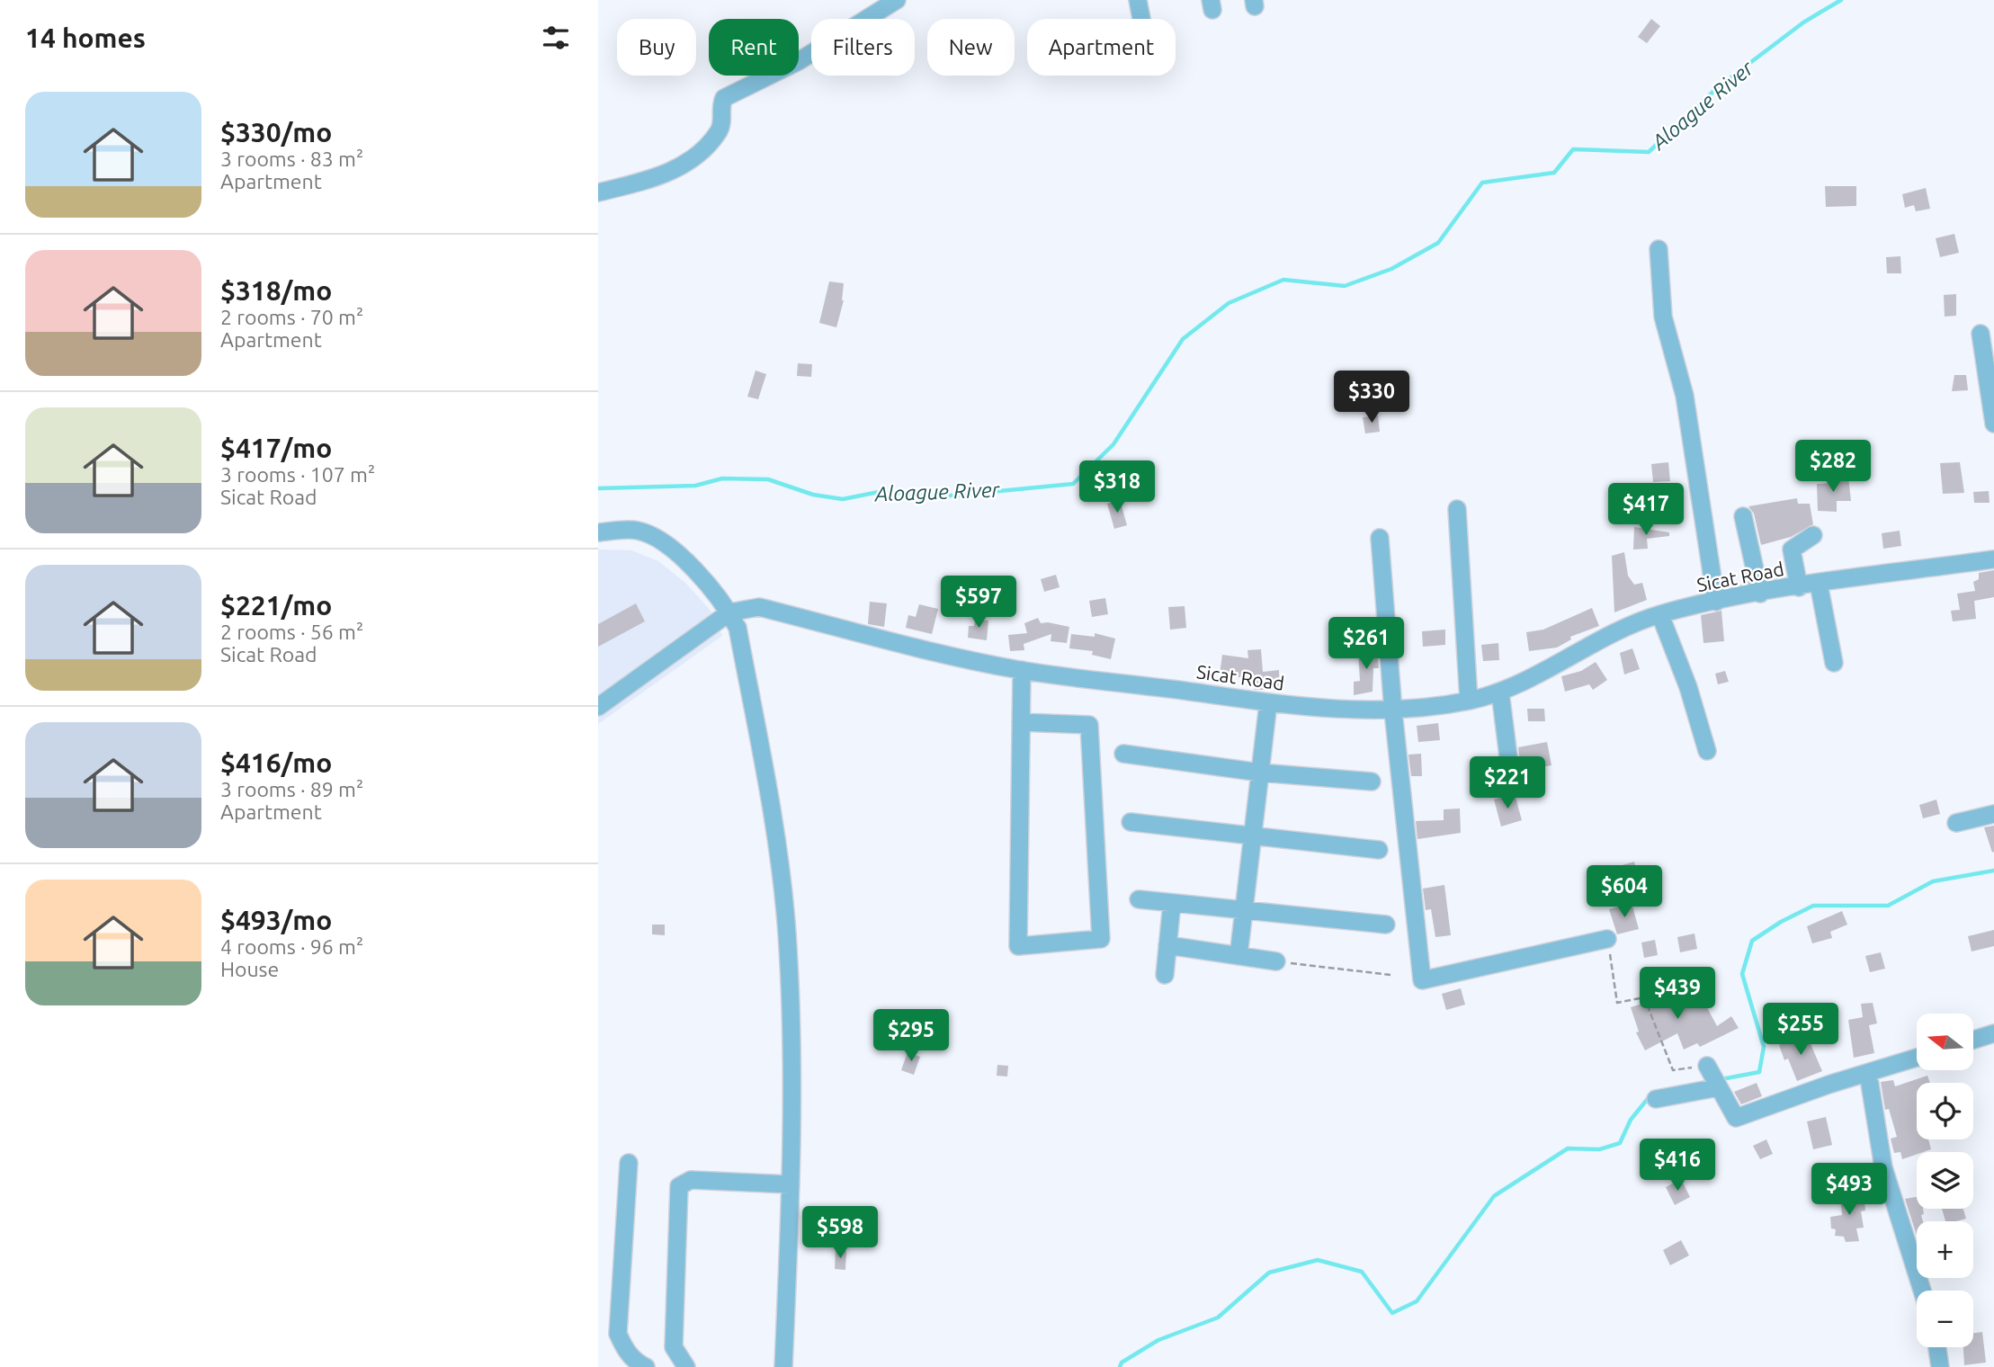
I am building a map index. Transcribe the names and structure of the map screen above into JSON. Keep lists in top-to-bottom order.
{
  "streets": {
    "street": ["Sicat Road"]
  },
  "water": ["Aloague River"],
  "north": "left",
  "page": {
    "heading": "14 homes",
    "chip": [
      "Buy",
      "Rent",
      "Filters",
      "New",
      "Apartment"
    ],
    "list": [
      {
        "name": "$330/mo",
        "note": "3 rooms · 83 m² · Apartment"
      },
      {
        "name": "$318/mo",
        "note": "2 rooms · 70 m² · Apartment"
      },
      {
        "name": "$417/mo",
        "note": "3 rooms · 107 m² · Sicat Road"
      },
      {
        "name": "$221/mo",
        "note": "2 rooms · 56 m² · Sicat Road"
      },
      {
        "name": "$416/mo",
        "note": "3 rooms · 89 m² · Apartment"
      },
      {
        "name": "$493/mo",
        "note": "4 rooms · 96 m² · House"
      }
    ],
    "price": [
      "$330",
      "$282",
      "$318",
      "$417",
      "$597",
      "$261",
      "$221",
      "$604",
      "$439",
      "$255",
      "$295",
      "$416",
      "$493",
      "$598"
    ],
    "map_buttons": ["+", "−"]
  }
}
